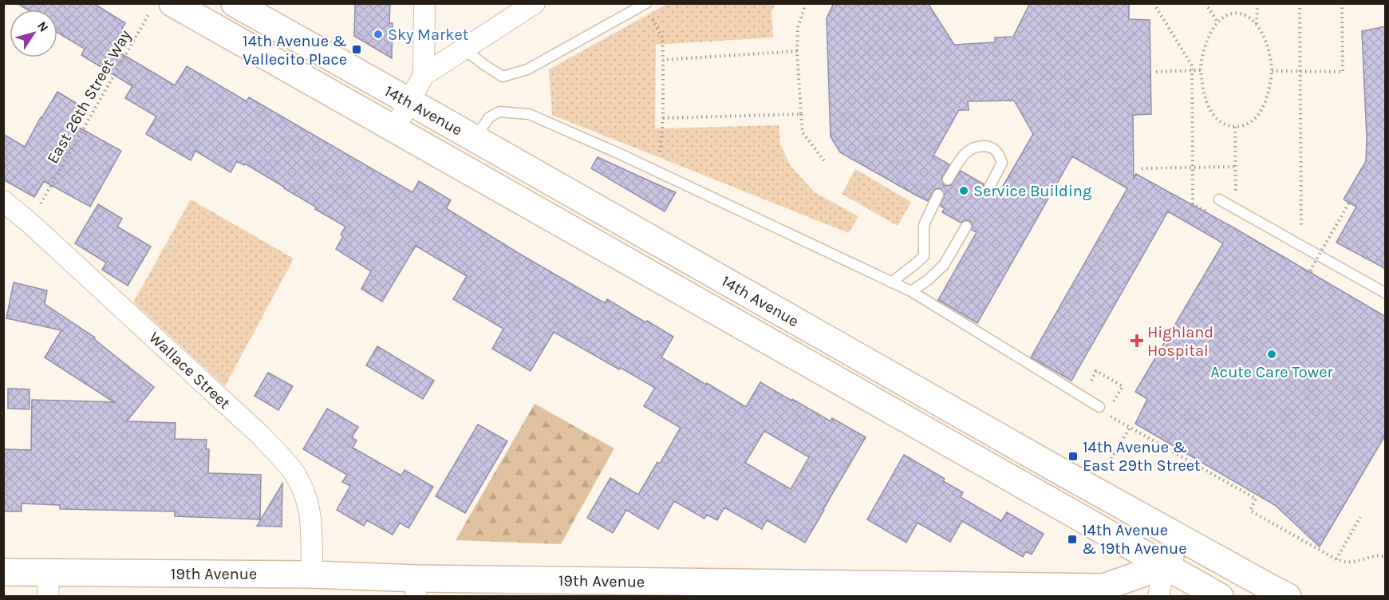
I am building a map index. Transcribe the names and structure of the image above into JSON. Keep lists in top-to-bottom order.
{
  "streets": {
    "main road": ["14th Avenue", "19th Avenue"],
    "street": ["Wallace Street"],
    "path": ["East 26th Street Way"]
  },
  "crossings": [
    ["East 26th Street Way", "14th Avenue"],
    ["14th Avenue", "19th Avenue"],
    ["Wallace Street", "19th Avenue"]
  ],
  "places": {
    "other": ["Sky Market", "Service Building", "Acute Care Tower"],
    "transit": ["14th Avenue & Vallecito Place", "14th Avenue & East 29th Street", "14th Avenue & 19th Avenue"],
    "health": ["Highland Hospital"]
  },
  "north": "top right"
}
